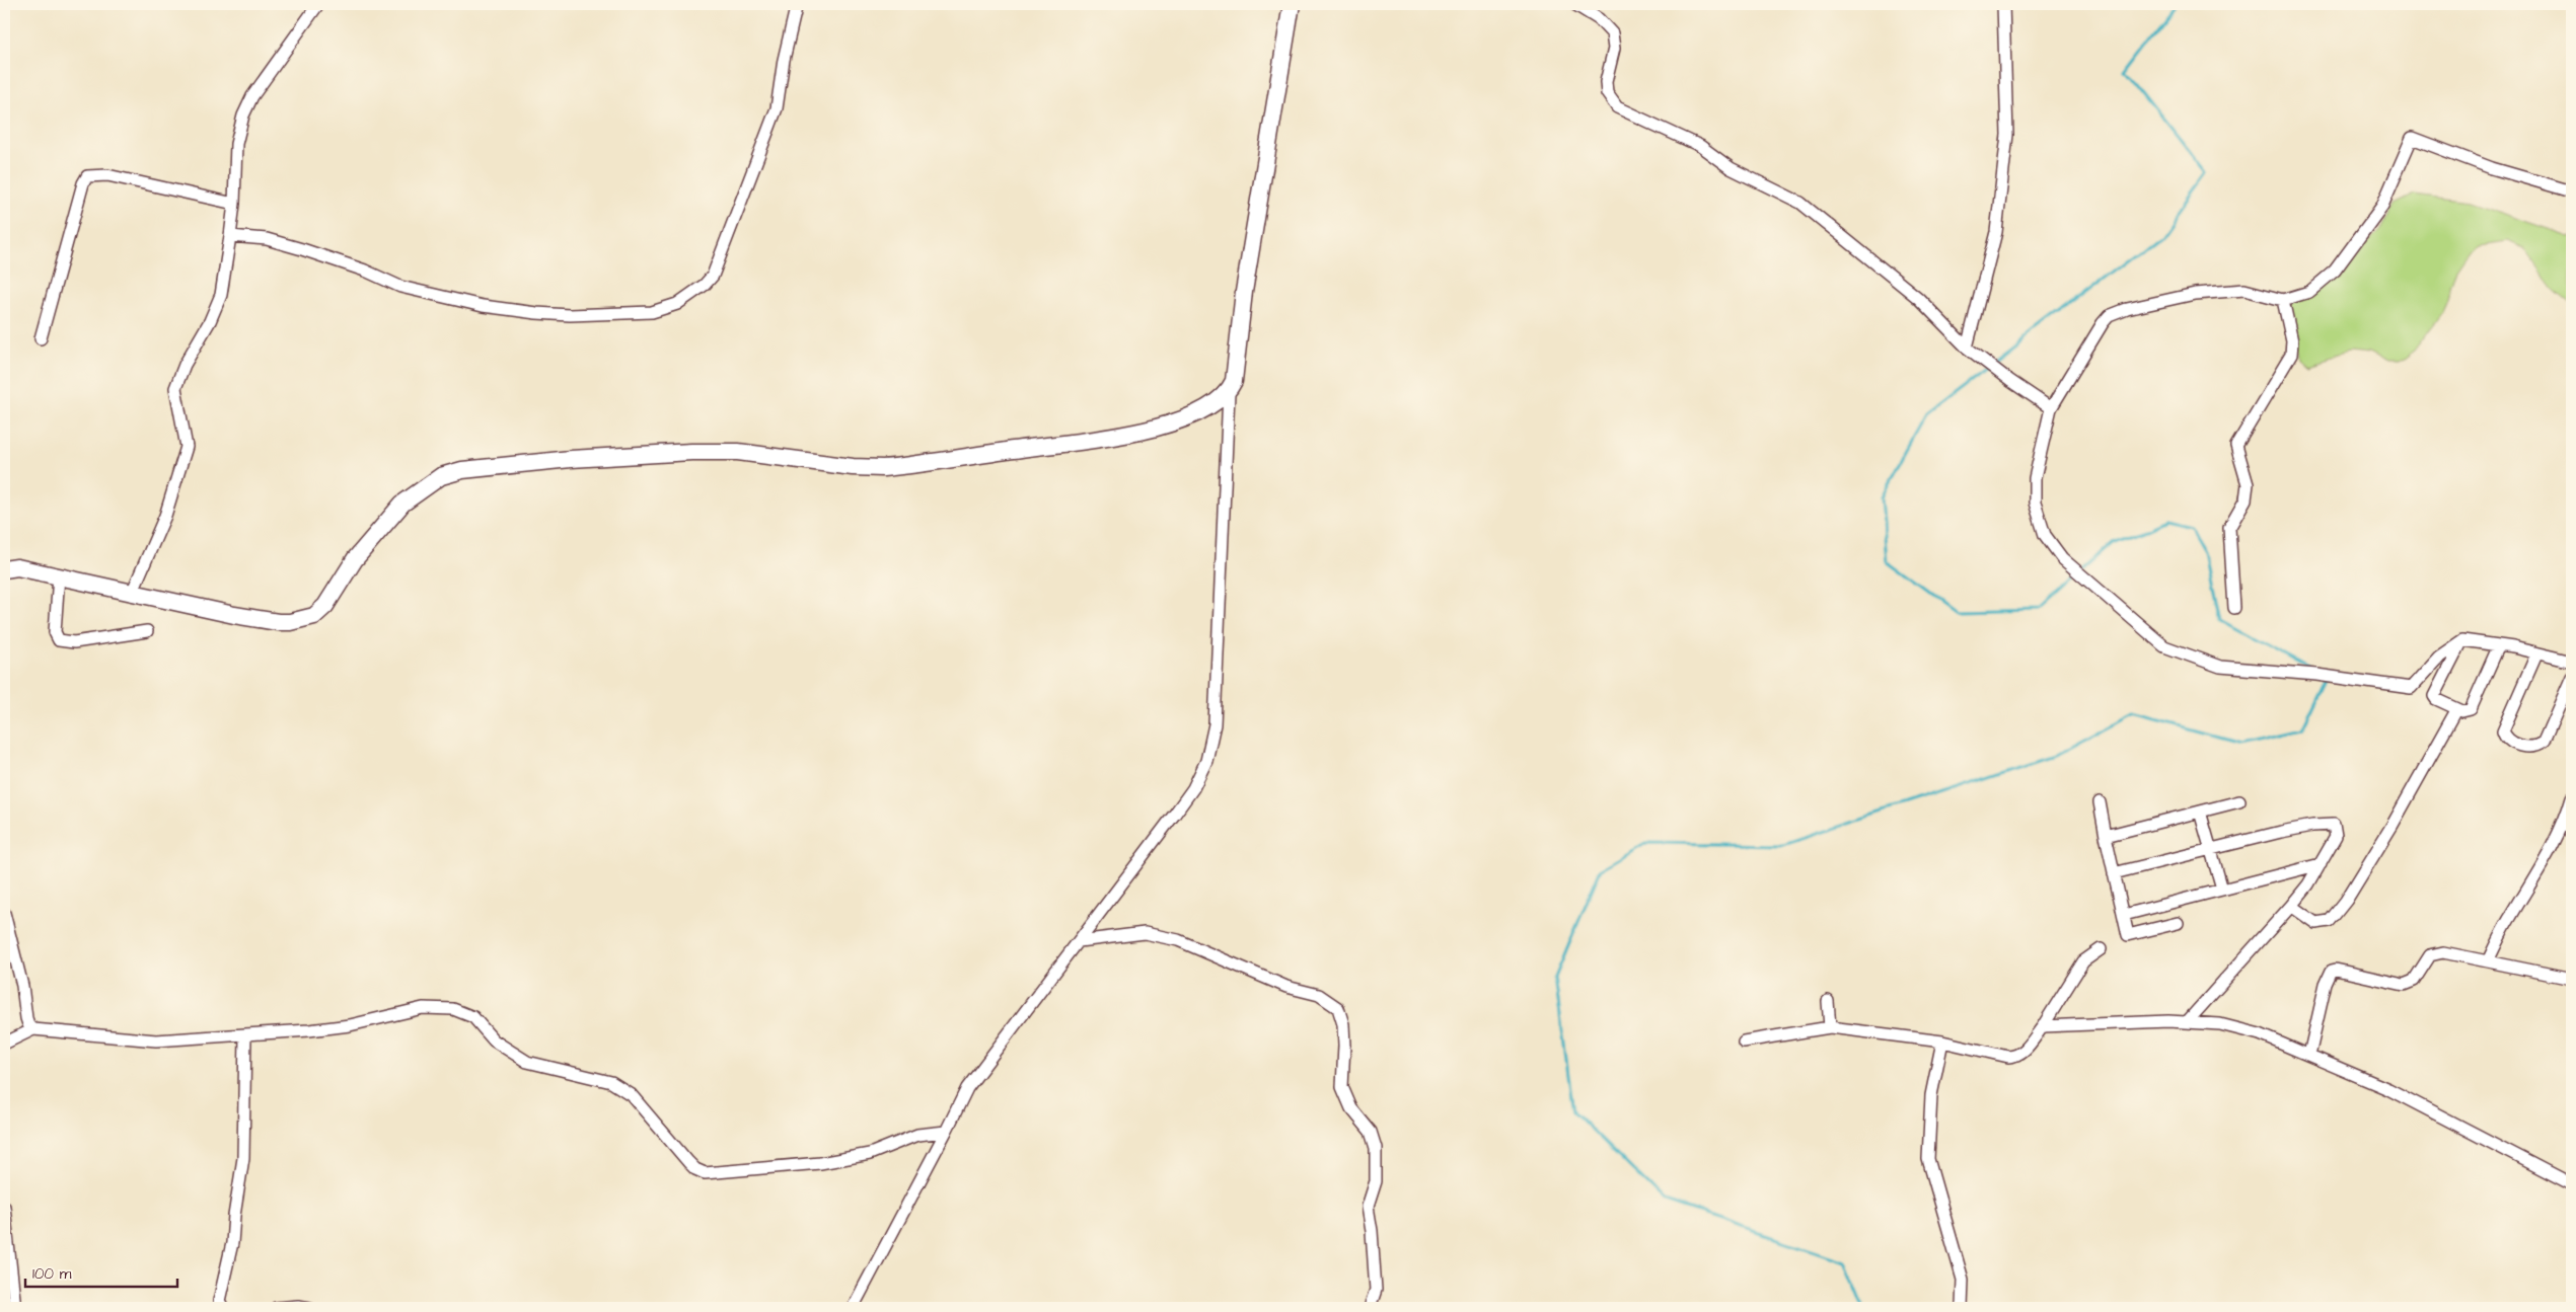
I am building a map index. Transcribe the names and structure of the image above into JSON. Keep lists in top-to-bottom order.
{
  "scale_bar": "100 m"
}
